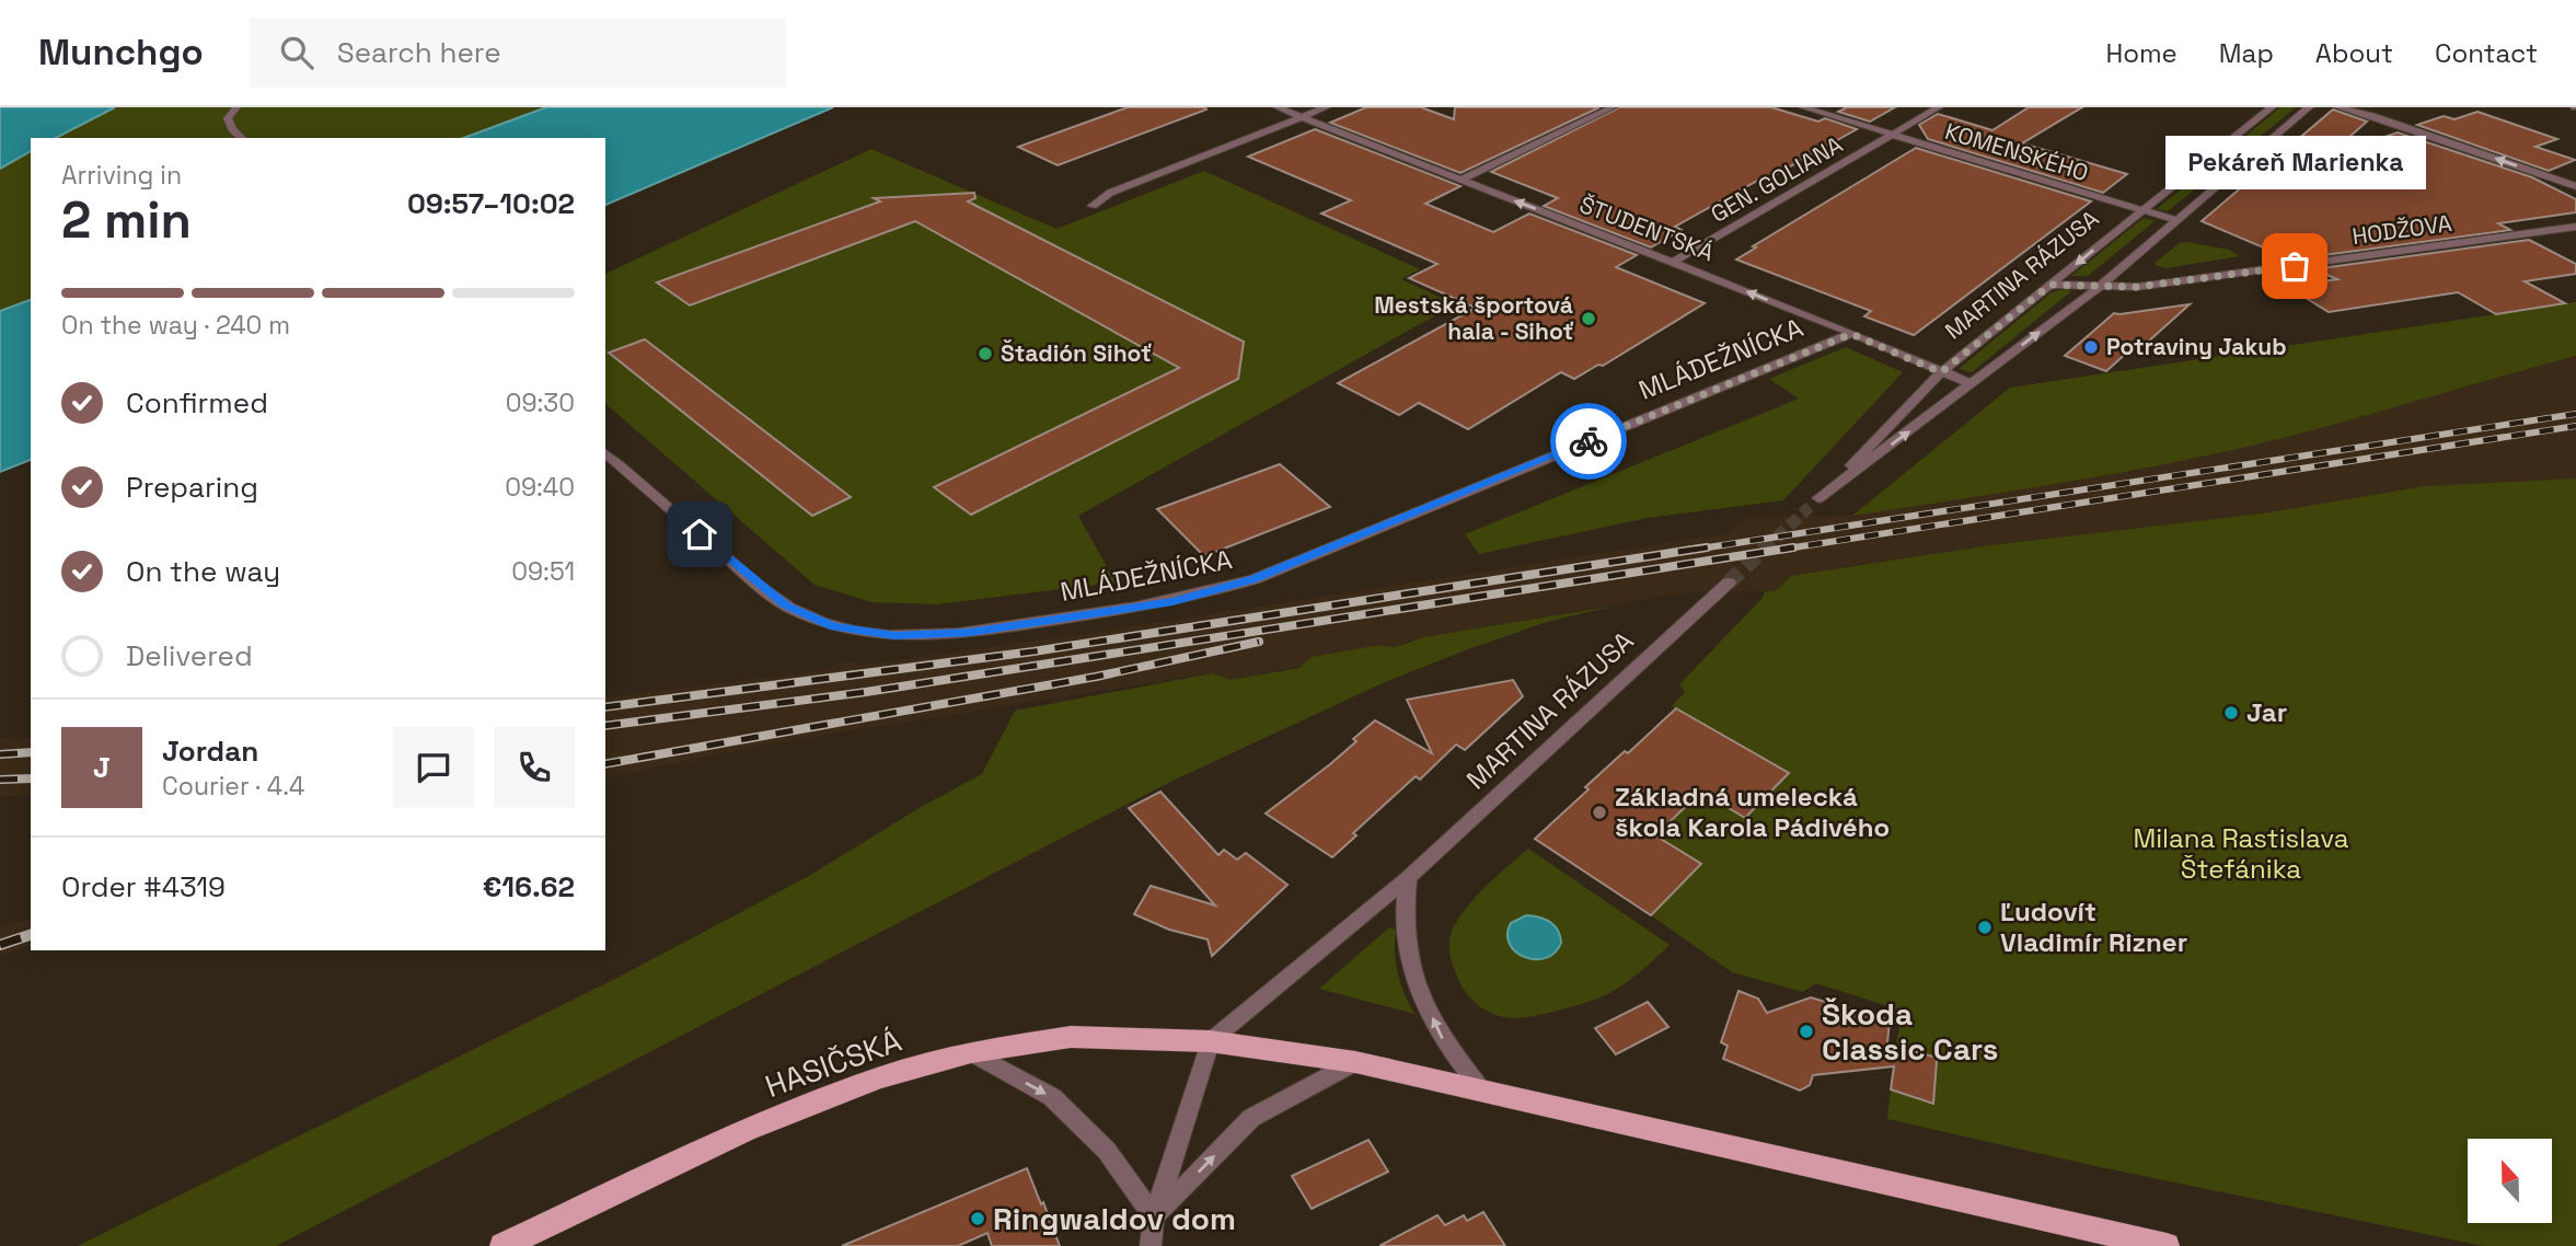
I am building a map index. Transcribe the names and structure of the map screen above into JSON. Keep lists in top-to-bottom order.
{
  "streets": {
    "main road": ["HASIČSKÁ"],
    "street": [
      "KOMENSKÉHO",
      "GEN. GOLIANA",
      "ŠTUDENTSKÁ",
      "HODŽOVA",
      "MARTINA RÁZUSA",
      "MLÁDEŽNÍCKA"
    ]
  },
  "crossings": [
    ["KOMENSKÉHO", "GEN. GOLIANA"],
    ["KOMENSKÉHO", "MARTINA RÁZUSA"],
    ["GEN. GOLIANA", "ŠTUDENTSKÁ"],
    ["ŠTUDENTSKÁ", "MARTINA RÁZUSA"],
    ["ŠTUDENTSKÁ", "MLÁDEŽNÍCKA"],
    ["HODŽOVA", "MARTINA RÁZUSA"],
    ["MARTINA RÁZUSA", "HASIČSKÁ"]
  ],
  "one_way": ["ŠTUDENTSKÁ"],
  "parks": ["Milana Rastislava Štefánika"],
  "places": [
    "Pekáreň Marienka",
    "Mestská športová hala - Sihoť",
    "Potraviny Jakub",
    "Štadión Sihoť",
    "Jar",
    "Základná umelecká škola Karola Pádivého",
    "Ľudovít Vladimír Rizner",
    "Škoda Classic Cars",
    "Ringwaldov dom"
  ],
  "north": "top",
  "page": {
    "header": "Munchgo",
    "search": "Search here",
    "nav": [
      "Home",
      "Map",
      "About",
      "Contact"
    ],
    "bubble": "Pekáreň Marienka",
    "heading": ["2 min", "Arriving in", "09:57–10:02"],
    "panel": [
      "Jordan",
      "Courier · 4.4",
      "Order #4319",
      "€16.62"
    ],
    "bar": "On the way · 240 m",
    "list": [
      ["Confirmed", "09:30"],
      ["Preparing", "09:40"],
      ["On the way", "09:51"],
      "Delivered"
    ],
    "round": "J"
  }
}
